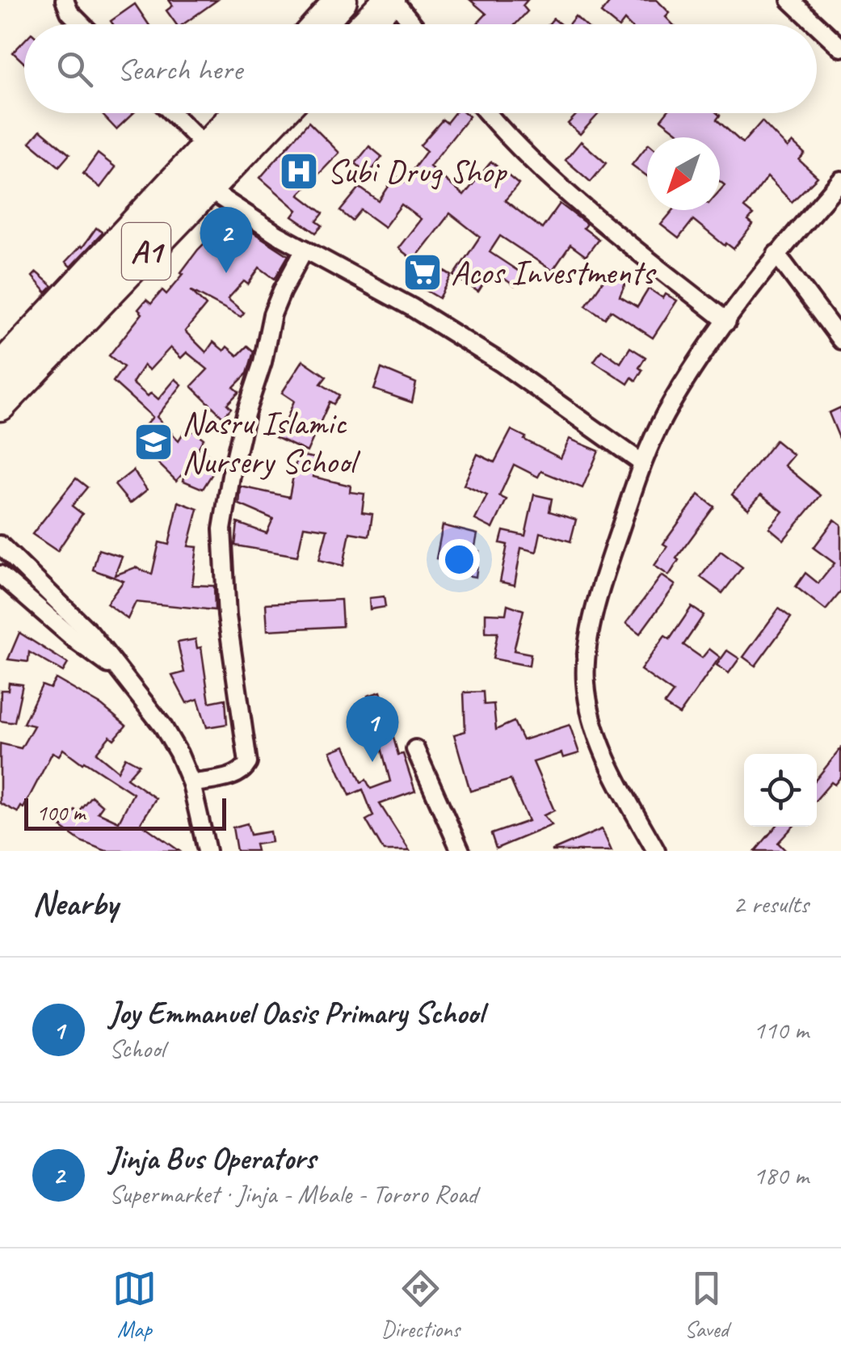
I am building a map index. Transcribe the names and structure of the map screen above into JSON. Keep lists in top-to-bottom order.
{
  "streets": {
    "highway": ["A1"]
  },
  "places": {
    "hospital": ["Subi Drug Shop"],
    "supermarket": ["Acos Investments"],
    "school or university": ["Nasru Islamic Nursery School"]
  },
  "scale_bar": "100 m",
  "north": "bottom left",
  "page": {
    "search": "Search here",
    "pins": ["2", "1"],
    "scale": "100 m",
    "heading": ["Nearby", "2 results"],
    "list": [
      {
        "mark": "1",
        "name": "Joy Emmanuel Oasis Primary School",
        "note": "School",
        "value": "110 m"
      },
      {
        "mark": "2",
        "name": "Jinja Bus Operators",
        "note": "Supermarket · Jinja - Mbale - Tororo Road",
        "value": "180 m"
      }
    ],
    "nav": ["Map", "Directions", "Saved"]
  }
}
